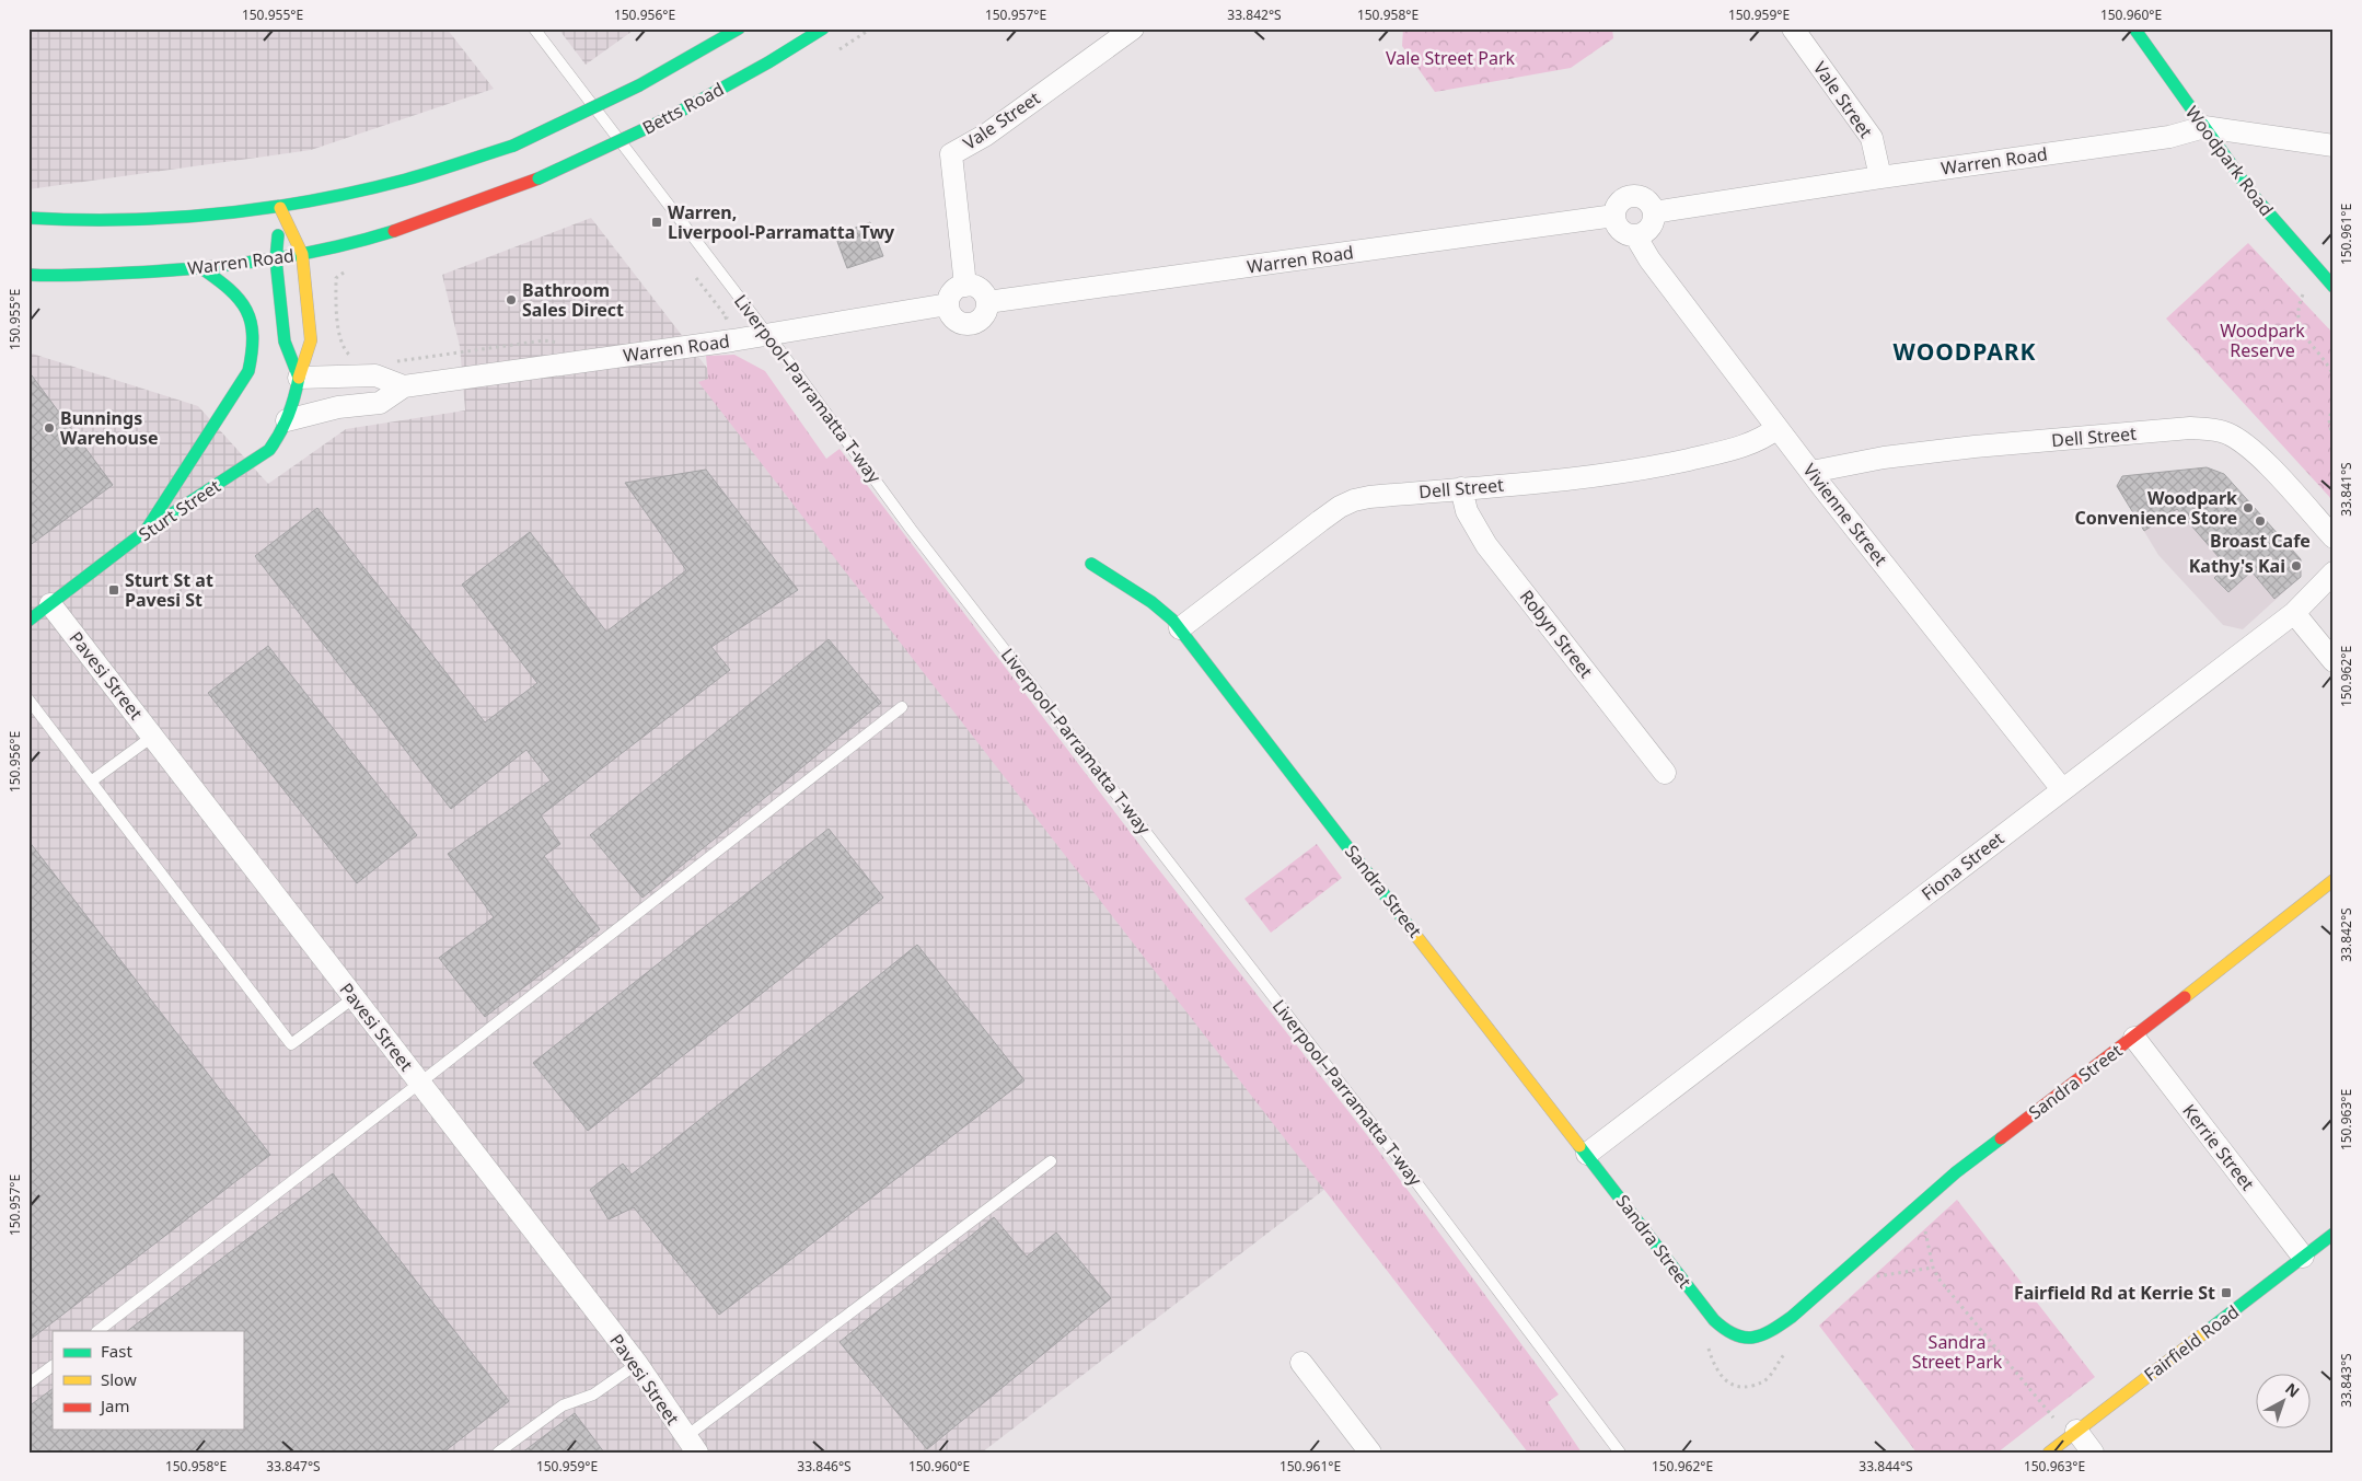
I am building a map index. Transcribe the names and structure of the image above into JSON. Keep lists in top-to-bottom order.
{
  "streets": {
    "main road": [
      "Betts Road",
      "Warren Road",
      "Woodpark Road",
      "Sturt Street",
      "Sandra Street",
      "Fairfield Road"
    ],
    "street": [
      "Vale Street",
      "Dell Street",
      "Vivienne Street",
      "Robyn Street",
      "Pavesi Street",
      "Fiona Street",
      "Kerrie Street"
    ],
    "lane": ["Liverpool–Parramatta T-way"]
  },
  "crossings": [
    ["Vale Street", "Warren Road"],
    ["Betts Road", "Warren Road"],
    ["Warren Road", "Woodpark Road"],
    ["Warren Road", "Liverpool–Parramatta T-way"],
    ["Warren Road", "Sturt Street"],
    ["Warren Road", "Vivienne Street"],
    ["Dell Street", "Vivienne Street"],
    ["Dell Street", "Robyn Street"],
    ["Dell Street", "Sandra Street"],
    ["Sturt Street", "Pavesi Street"],
    ["Vivienne Street", "Fiona Street"],
    ["Fiona Street", "Sandra Street"],
    ["Sandra Street", "Kerrie Street"],
    ["Kerrie Street", "Fairfield Road"]
  ],
  "districts": ["WOODPARK"],
  "parks": ["Vale Street Park", "Woodpark Reserve", "Sandra Street Park"],
  "places": {
    "transit": ["Warren, Liverpool-Parramatta Twy", "Sturt St at Pavesi St", "Fairfield Rd at Kerrie St"],
    "other": [
      "Bathroom Sales Direct",
      "Bunnings Warehouse",
      "Woodpark Convenience Store",
      "Broast Cafe",
      "Kathy's Kai"
    ]
  },
  "legend": ["Fast", "Slow", "Jam"],
  "north": "top right",
  "coordinates": [
    "150.955°E",
    "150.956°E",
    "150.957°E",
    "33.842°S",
    "150.958°E",
    "150.959°E",
    "150.960°E",
    "150.961°E",
    "33.841°S",
    "150.962°E",
    "150.963°E",
    "33.843°S",
    "33.847°S",
    "33.846°S",
    "33.844°S"
  ]
}
